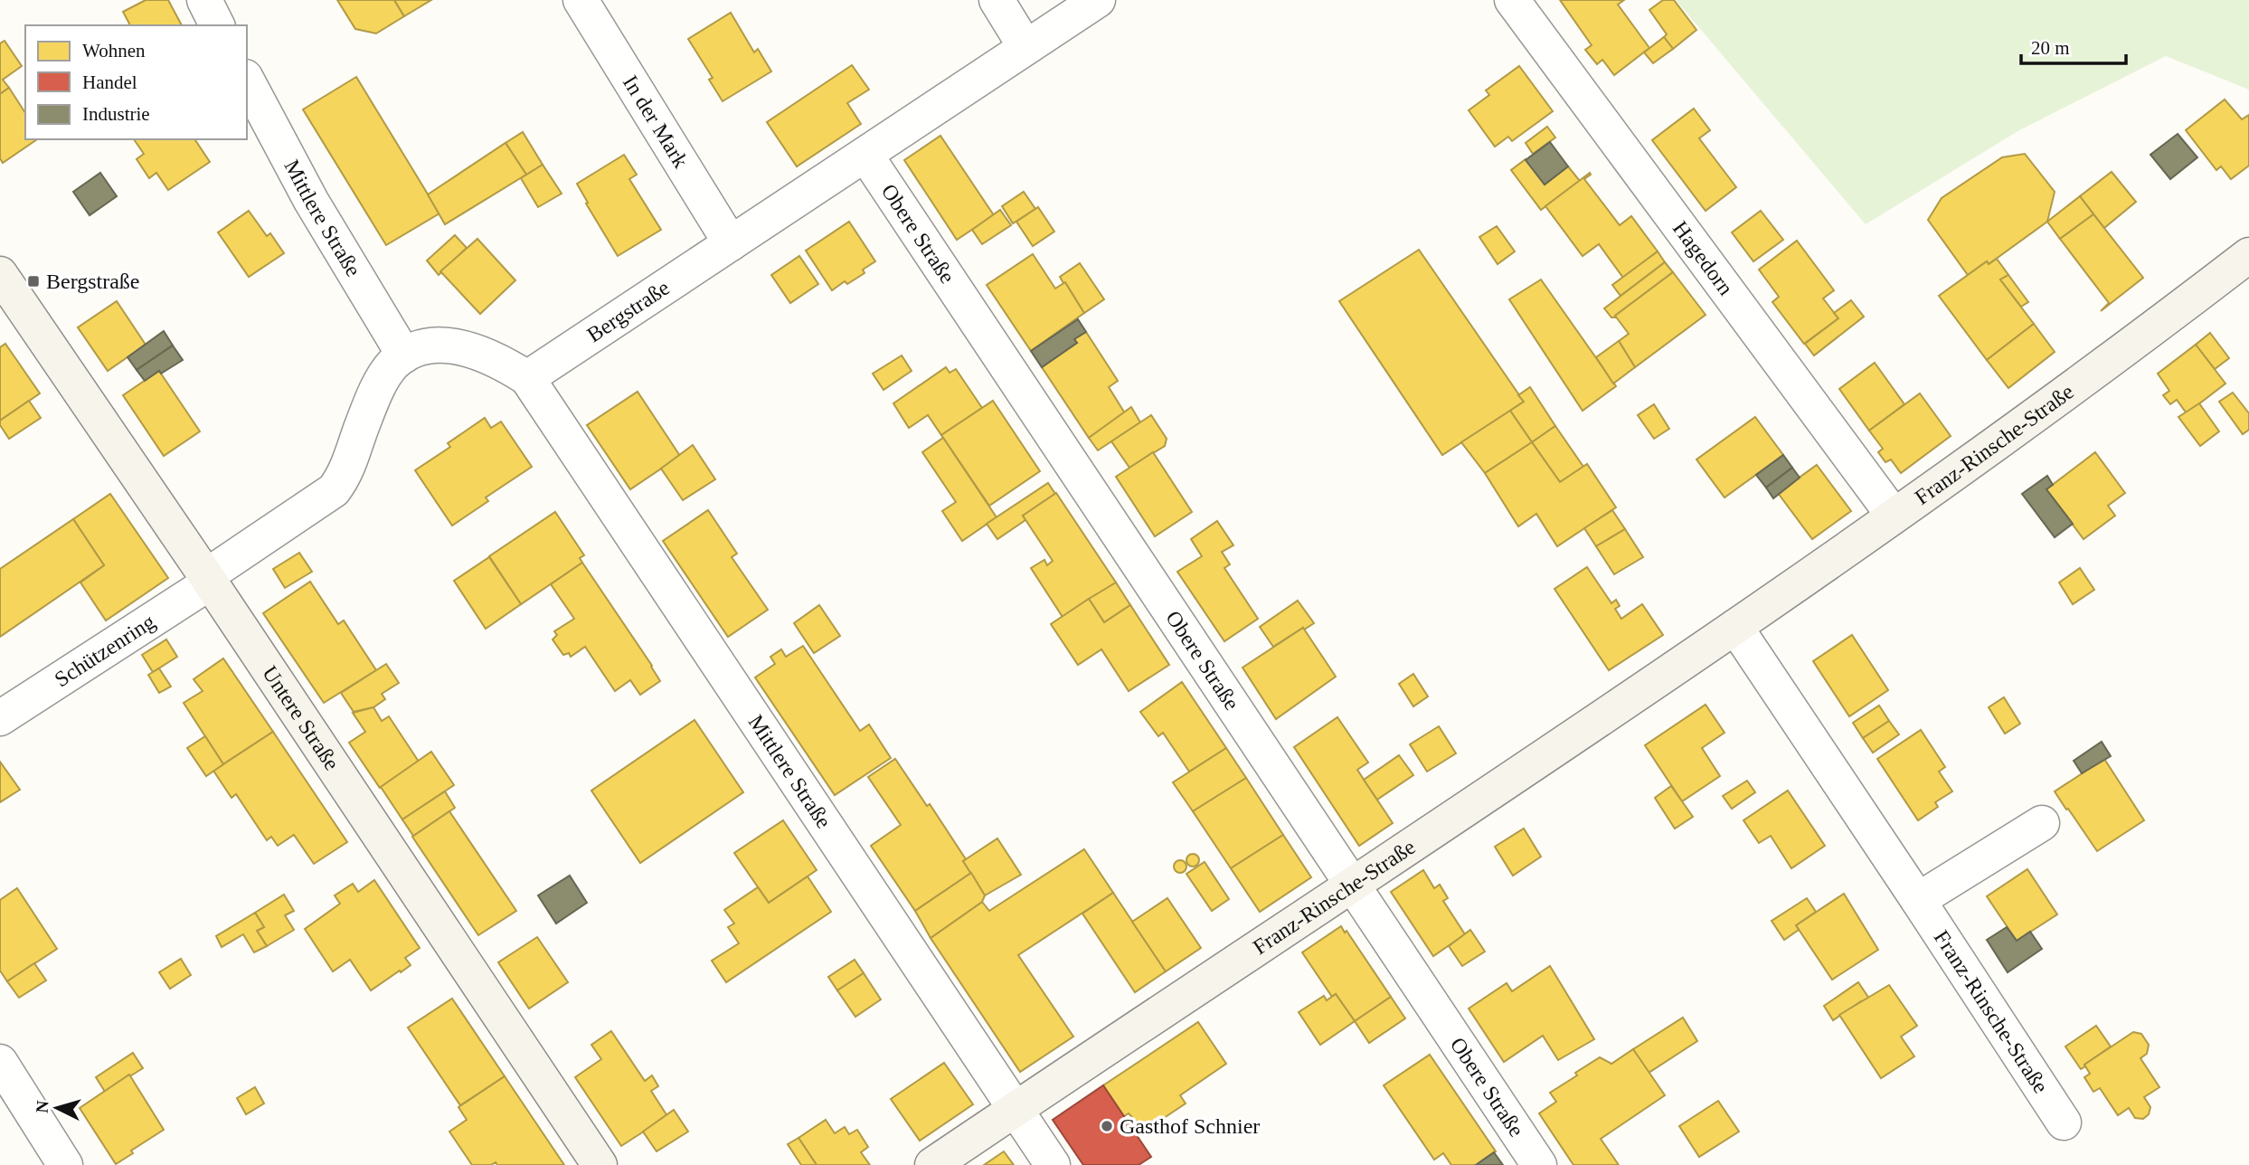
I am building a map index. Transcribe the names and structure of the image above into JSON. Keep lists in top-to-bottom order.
{
  "streets": {
    "street": [
      "In der Mark",
      "Mittlere Straße",
      "Obere Straße",
      "Hagedorn",
      "Bergstraße",
      "Franz-Rinsche-Straße",
      "Schützenring",
      "Untere Straße"
    ]
  },
  "crossings": [
    ["In der Mark", "Bergstraße"],
    ["Mittlere Straße", "Bergstraße"],
    ["Mittlere Straße", "Franz-Rinsche-Straße"],
    ["Obere Straße", "Bergstraße"],
    ["Obere Straße", "Franz-Rinsche-Straße"],
    ["Hagedorn", "Franz-Rinsche-Straße"],
    ["Schützenring", "Untere Straße"]
  ],
  "places": {
    "transit": ["Bergstraße"],
    "other": ["Gasthof Schnier"]
  },
  "legend": ["Wohnen", "Handel", "Industrie"],
  "scale_bar": "20 m",
  "north": "left"
}
